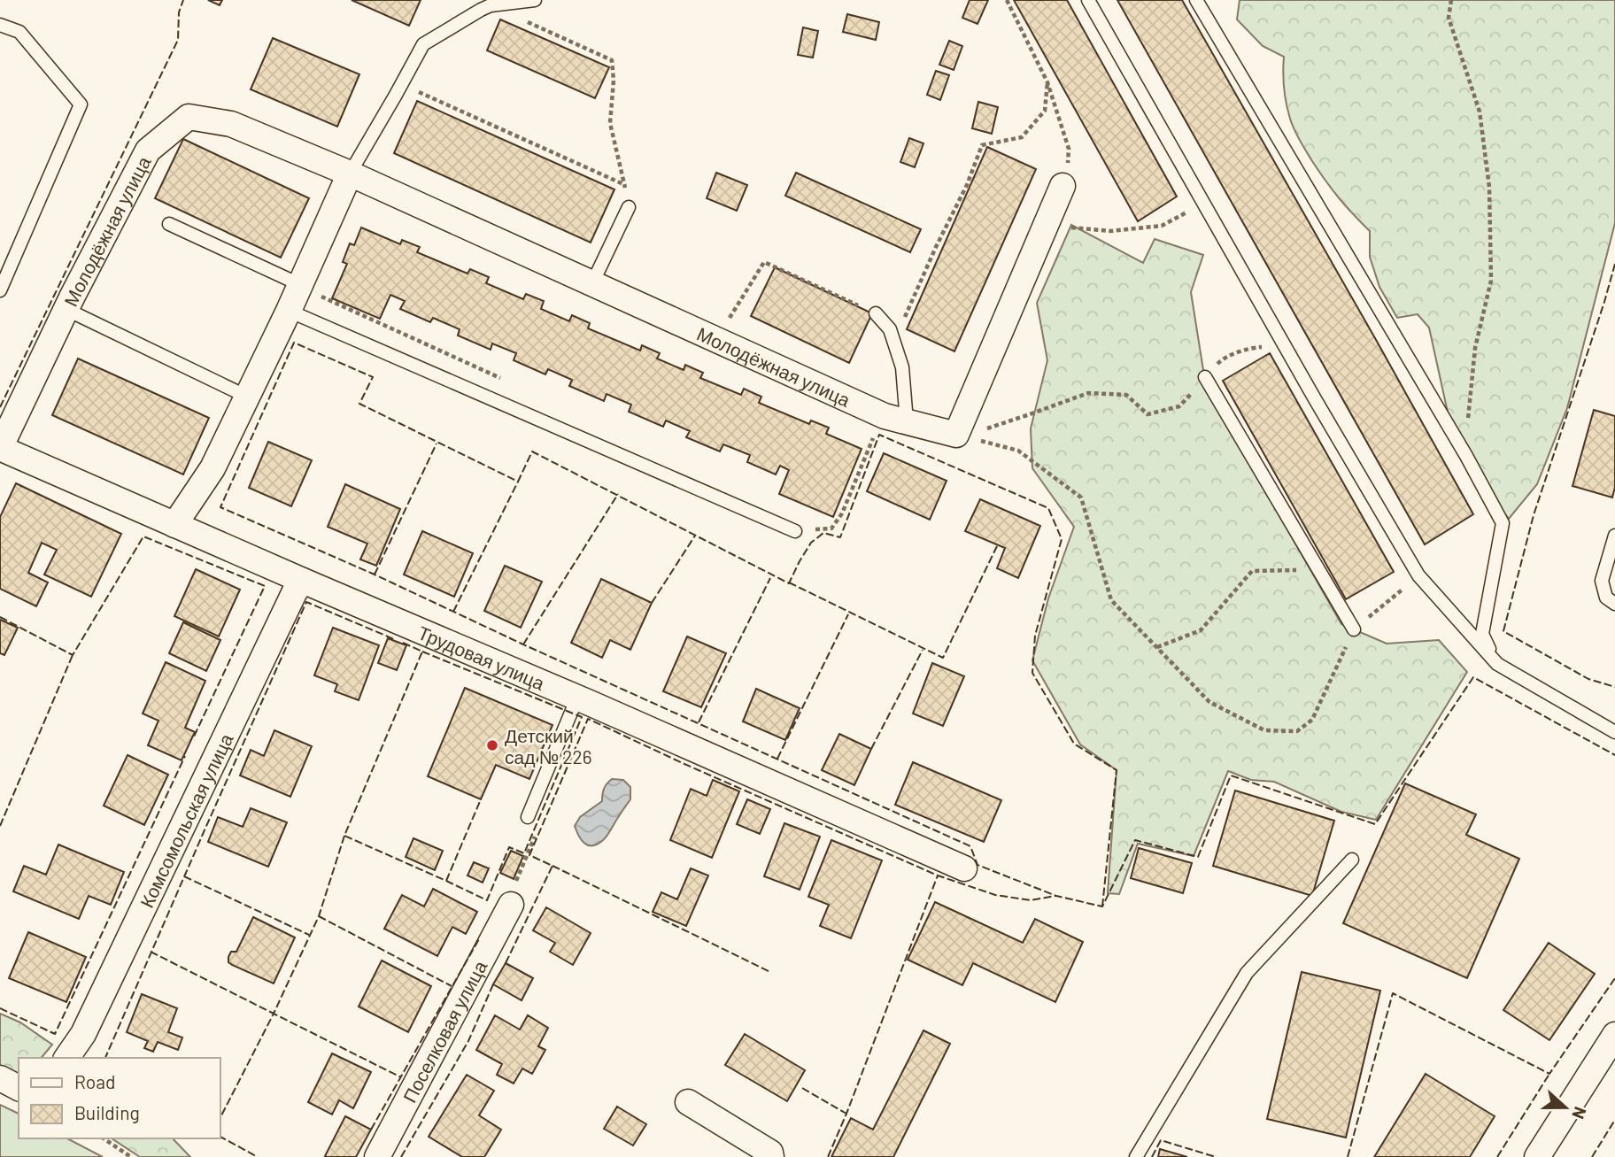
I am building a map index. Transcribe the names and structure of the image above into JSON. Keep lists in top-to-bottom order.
{
  "streets": {
    "street": [
      "Молодёжная улица",
      "Трудовая улица",
      "Комсомольская улица",
      "Поселковая улица"
    ]
  },
  "crossings": [
    ["Молодёжная улица", "Трудовая улица"],
    ["Трудовая улица", "Комсомольская улица"]
  ],
  "places": ["Детский сад № 226"],
  "legend": ["Road", "Building"],
  "north": "right"
}
